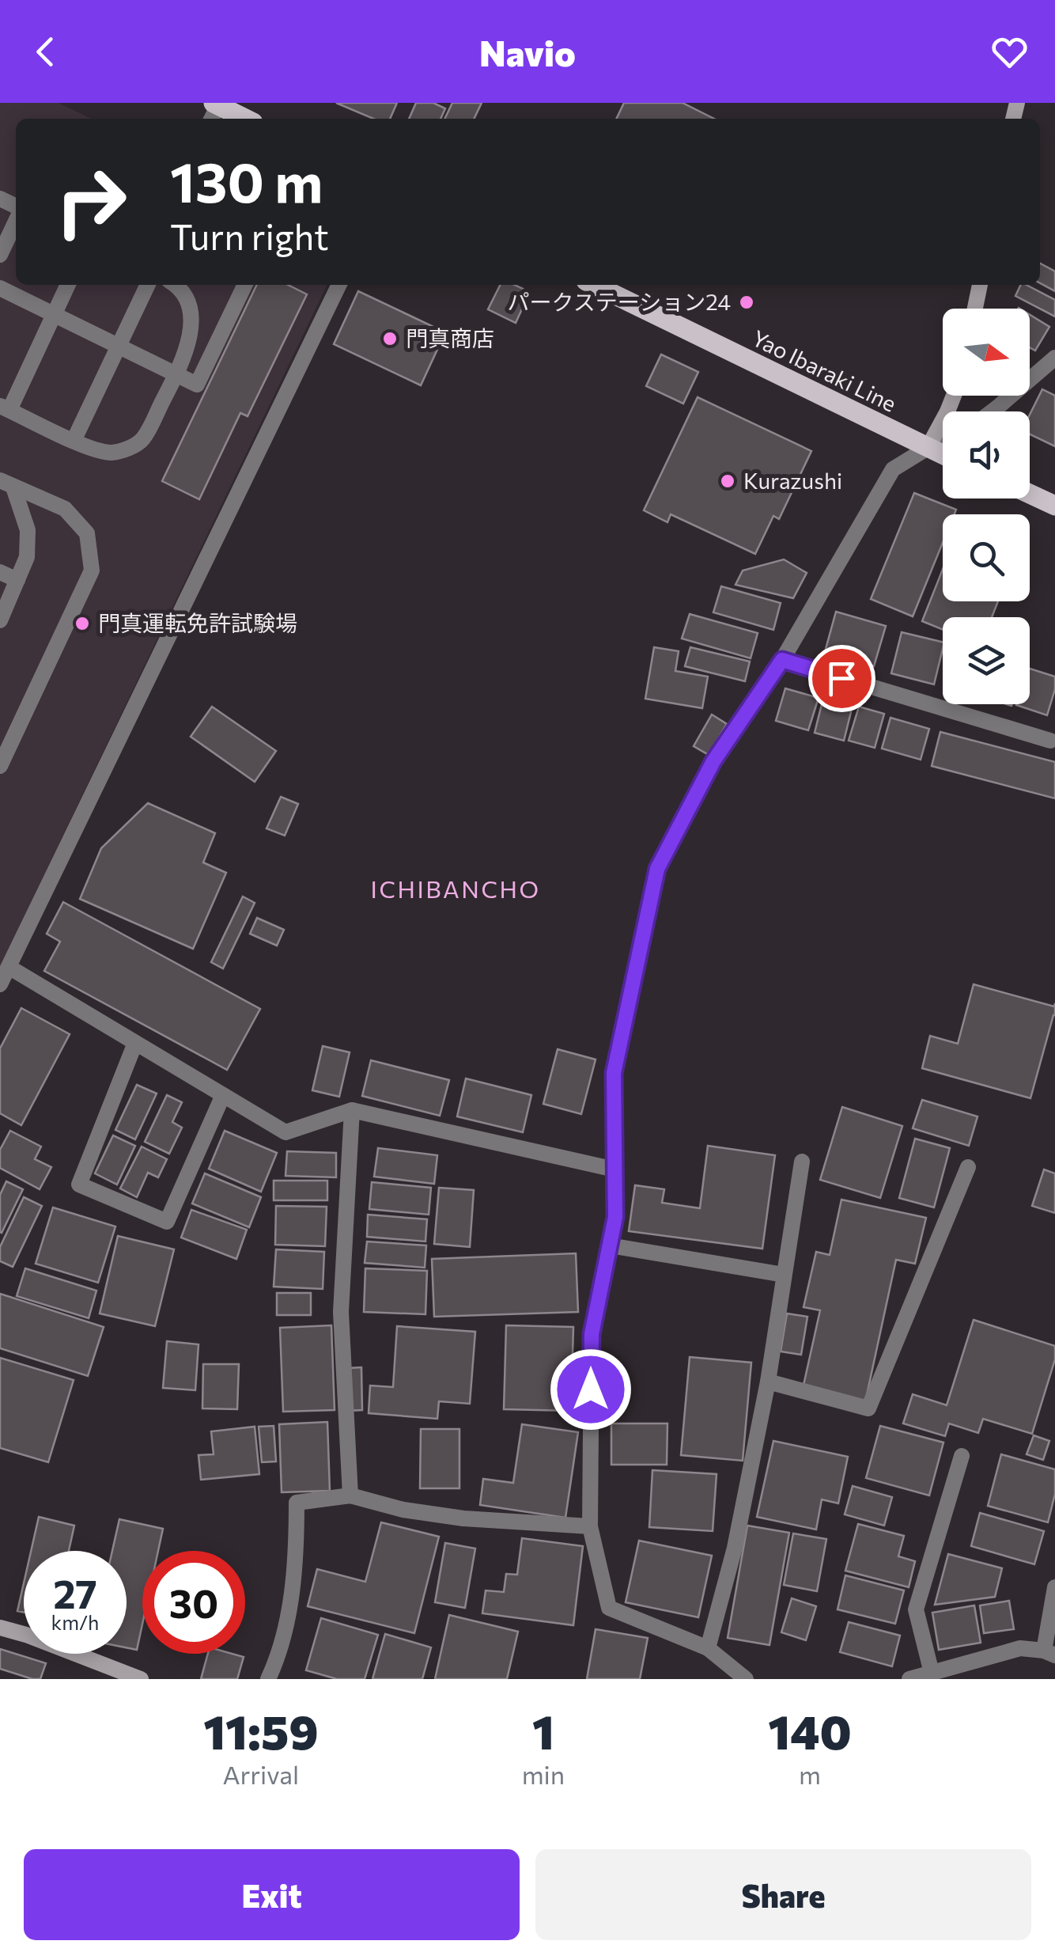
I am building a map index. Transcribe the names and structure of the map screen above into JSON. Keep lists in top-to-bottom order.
{
  "streets": {
    "main road": ["Yao Ibaraki Line"]
  },
  "districts": ["ICHIBANCHO"],
  "places": [
    "パークステーション24",
    "門真商店",
    "Kurazushi",
    "門真運転免許試験場"
  ],
  "north": "right",
  "page": {
    "header": "Navio",
    "turn": ["130 m", "Turn right"],
    "speed": "27 km/h",
    "limit": "30",
    "eta": [
      "11:59",
      "Arrival",
      "1",
      "min",
      "140",
      "m"
    ],
    "buttons": ["Exit", "Share"]
  }
}
